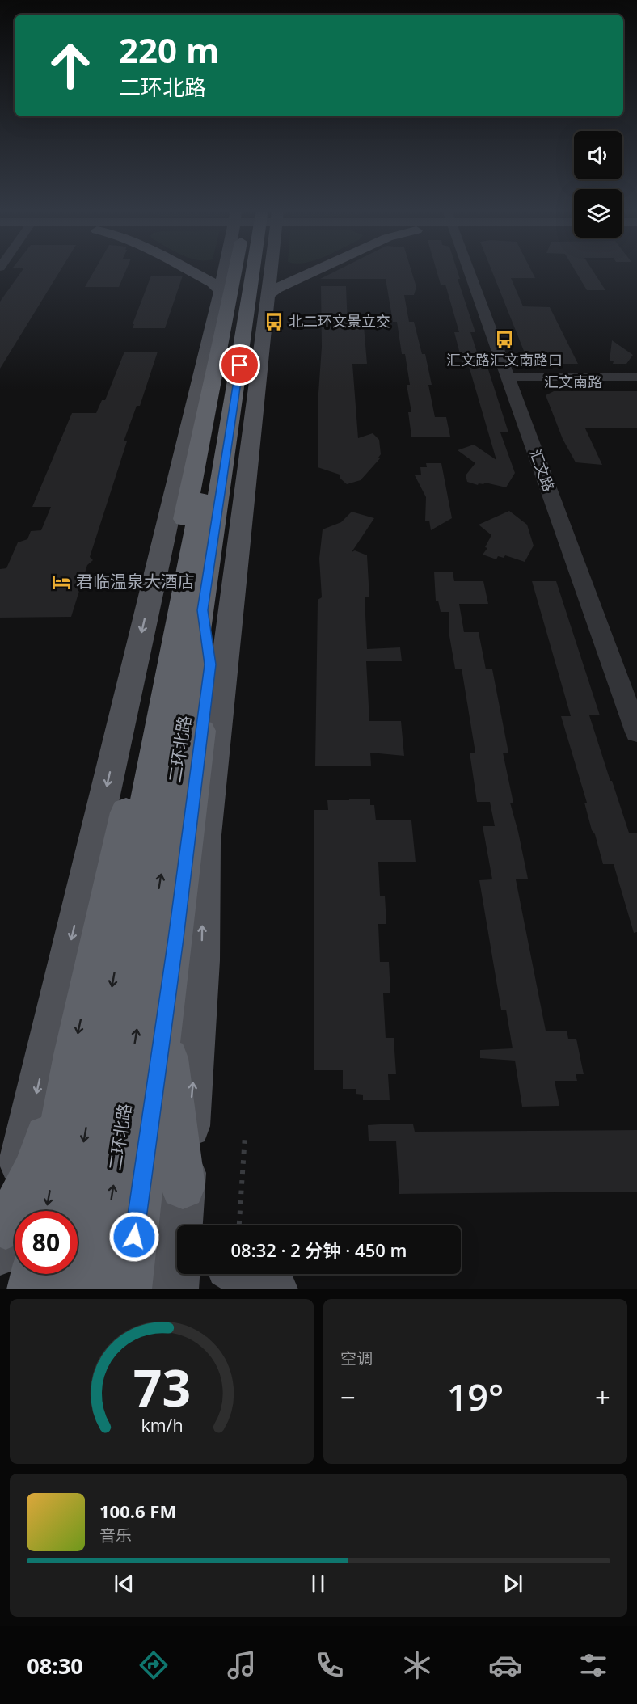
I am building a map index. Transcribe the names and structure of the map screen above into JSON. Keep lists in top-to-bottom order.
{
  "streets": {
    "highway": ["二环北路"],
    "street": ["汇文南路", "汇文路"]
  },
  "crossings": [
    ["汇文南路", "汇文路"]
  ],
  "places": {
    "bus stop": ["北二环文景立交", "汇文路汇文南路口"],
    "hotel": ["君临温泉大酒店"]
  },
  "page": {
    "turn": ["220 m", "二环北路"],
    "limit": "80",
    "trip": "08:32 · 2 分钟 · 450 m",
    "tile": "空调",
    "heat": ["−", "19°", "+"],
    "song": ["100.6 FM", "音乐"],
    "tabs": "08:30",
    "gauge": ["73", "km/h"]
  }
}
